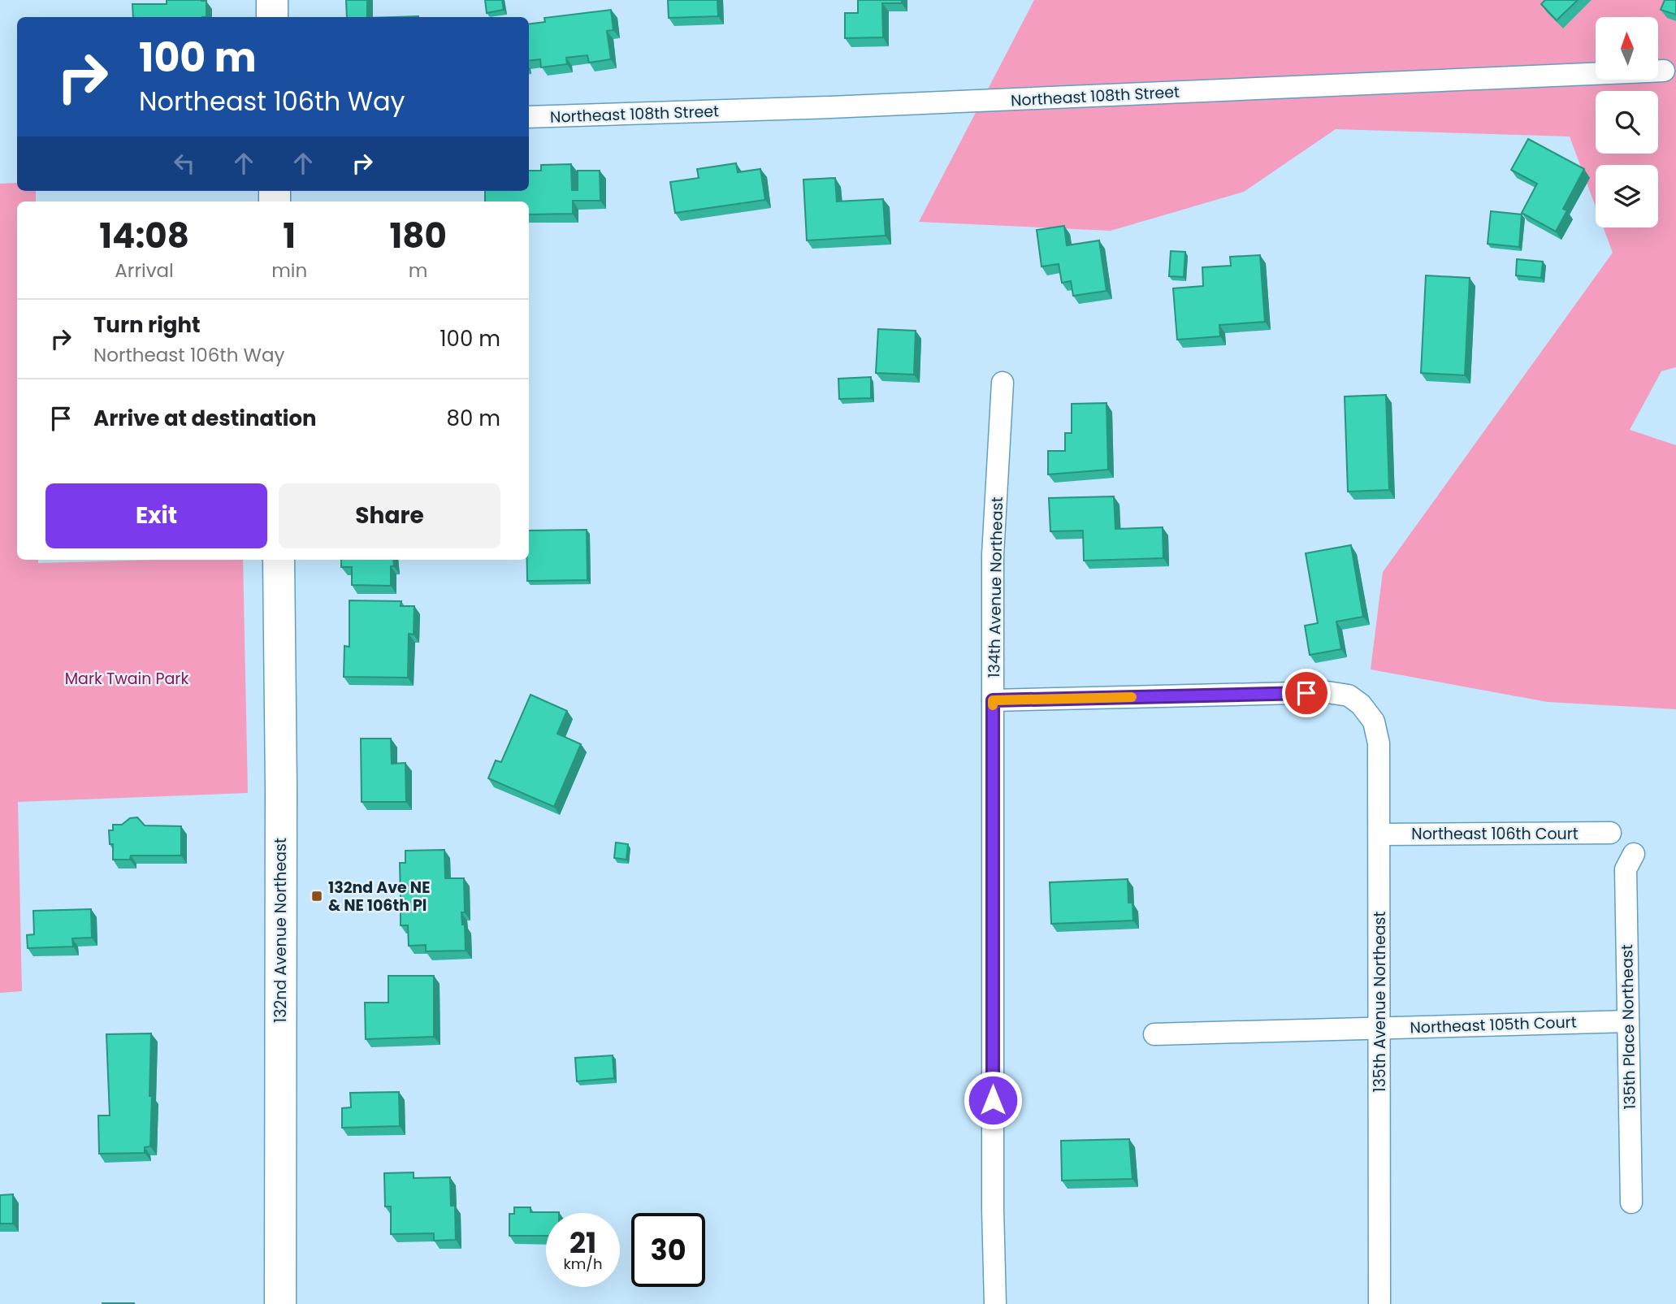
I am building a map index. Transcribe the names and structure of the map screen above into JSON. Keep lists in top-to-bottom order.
{
  "streets": {
    "street": [
      "Northeast 108th Street",
      "134th Avenue Northeast",
      "Northeast 106th Court",
      "132nd Avenue Northeast",
      "135th Avenue Northeast",
      "Northeast 105th Court",
      "135th Place Northeast"
    ]
  },
  "crossings": [
    ["134th Avenue Northeast", "135th Avenue Northeast"],
    ["Northeast 106th Court", "135th Avenue Northeast"],
    ["135th Avenue Northeast", "Northeast 105th Court"],
    ["Northeast 105th Court", "135th Place Northeast"]
  ],
  "parks": ["Mark Twain Park"],
  "places": {
    "transit": ["132nd Ave NE & NE 106th Pl"]
  },
  "north": "top",
  "page": {
    "turn": ["100 m", "Northeast 106th Way"],
    "eta": [
      "14:08",
      "Arrival",
      "1",
      "min",
      "180",
      "m"
    ],
    "list": [
      {
        "name": "Turn right",
        "note": "Northeast 106th Way",
        "value": "100 m"
      },
      {
        "name": "Arrive at destination",
        "value": "80 m"
      }
    ],
    "buttons": ["Exit", "Share"],
    "speed": "21 km/h",
    "limit": "30"
  }
}
